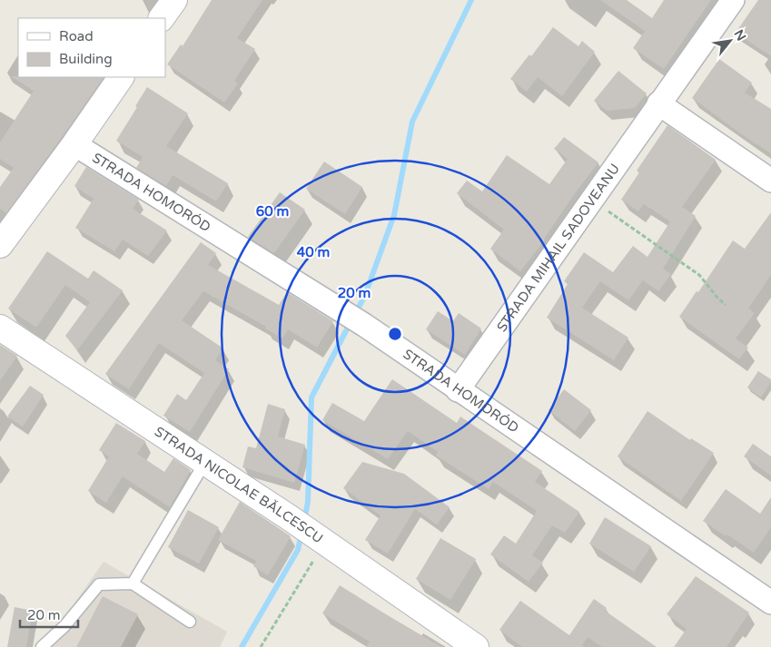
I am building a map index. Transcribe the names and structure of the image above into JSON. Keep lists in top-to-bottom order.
{
  "streets": {
    "main road": ["STRADA NICOLAE BĂLCESCU"],
    "street": ["STRADA HOMORÓD", "STRADA MIHAIL SADOVEANU"]
  },
  "crossings": [
    ["STRADA HOMORÓD", "STRADA MIHAIL SADOVEANU"]
  ],
  "legend": ["Road", "Building"],
  "scale_bar": "20 m",
  "north": "top right",
  "rings": ["60 m", "40 m", "20 m"]
}
